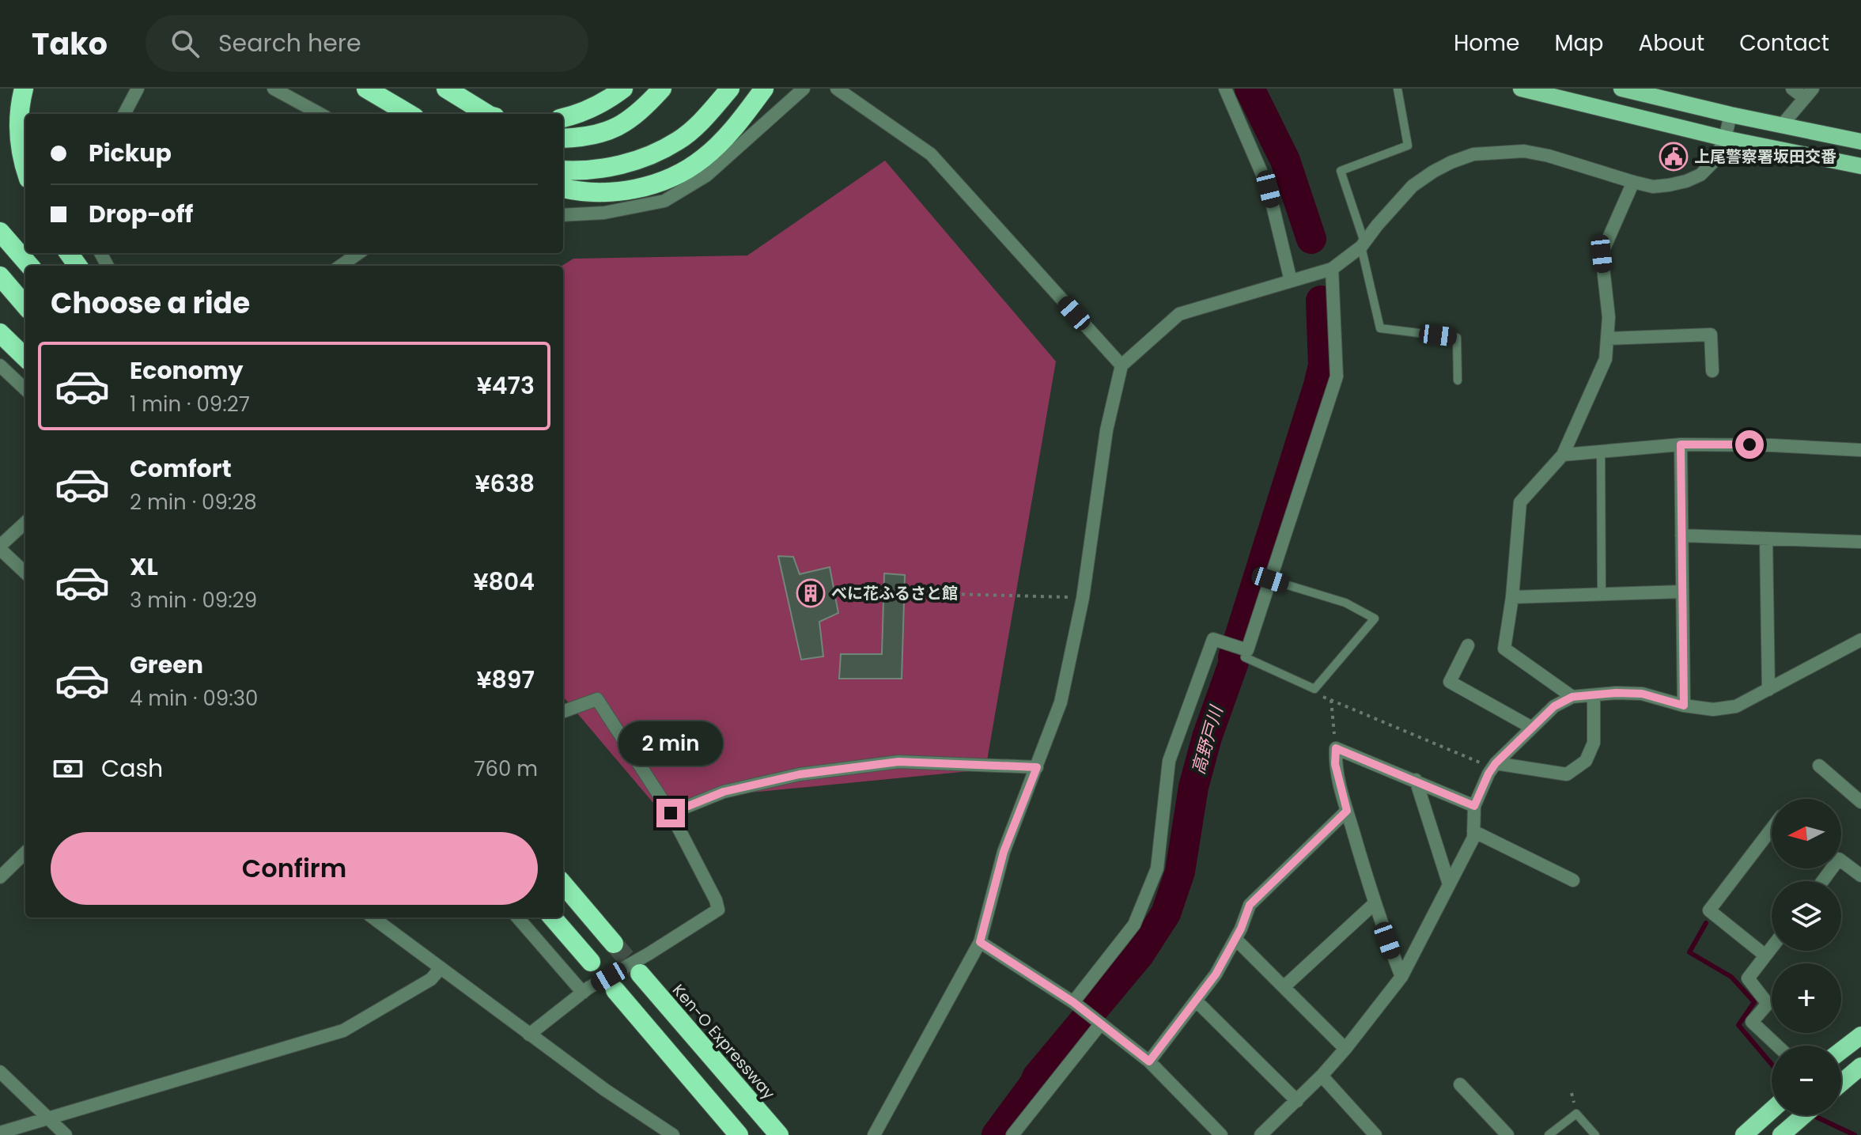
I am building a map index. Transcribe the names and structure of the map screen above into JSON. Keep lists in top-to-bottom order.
{
  "streets": {
    "highway": ["Ken-O Expressway"]
  },
  "water": ["高野戸川"],
  "places": {
    "public building": ["上尾警察署坂田交番"],
    "building": ["べに花ふるさと館"]
  },
  "north": "left",
  "page": {
    "header": "Tako",
    "search": "Search here",
    "nav": [
      "Home",
      "Map",
      "About",
      "Contact"
    ],
    "banner": ["Pickup", "Drop-off"],
    "heading": "Choose a ride",
    "list": [
      {
        "name": "Economy",
        "note": "1 min · 09:27",
        "value": "¥473"
      },
      {
        "name": "Comfort",
        "note": "2 min · 09:28",
        "value": "¥638"
      },
      {
        "name": "XL",
        "note": "3 min · 09:29",
        "value": "¥804"
      },
      {
        "name": "Green",
        "note": "4 min · 09:30",
        "value": "¥897"
      }
    ],
    "bubble": "2 min",
    "pay": ["Cash", "760 m"],
    "map_buttons": ["+", "−"],
    "buttons": "Confirm"
  }
}
